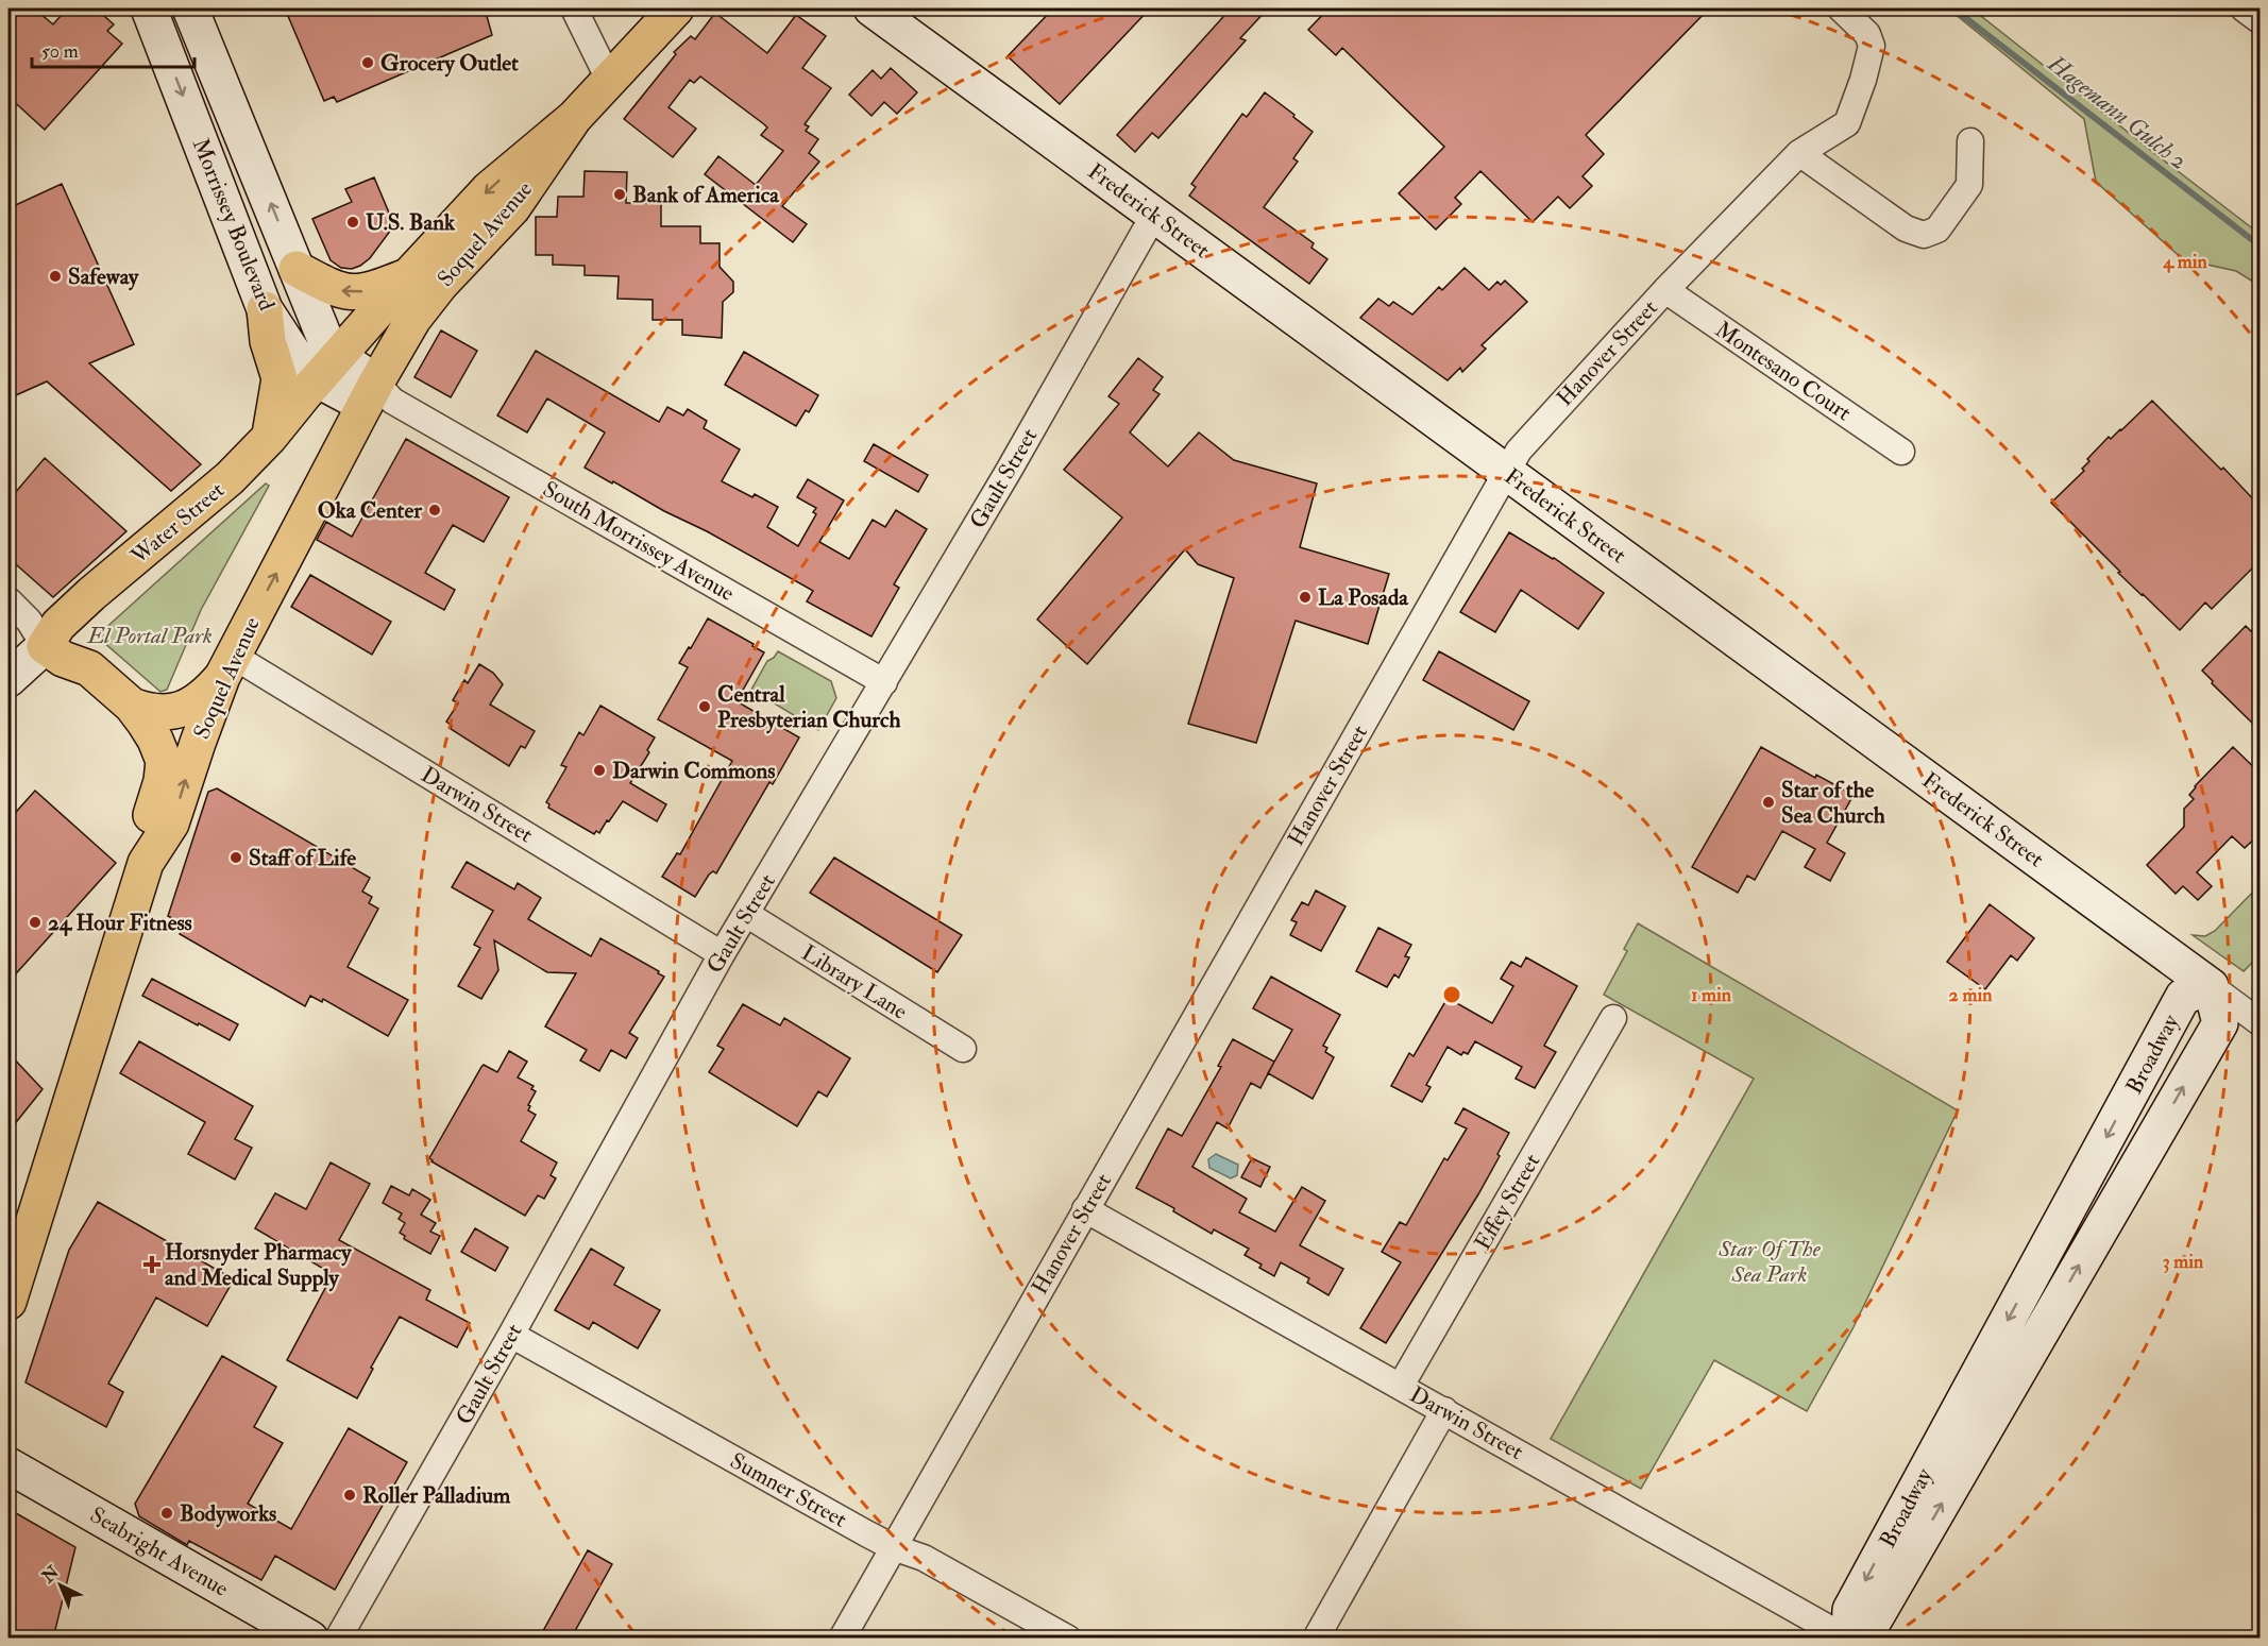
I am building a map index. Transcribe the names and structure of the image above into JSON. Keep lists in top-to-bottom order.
{
  "streets": {
    "main road": [
      "Frederick Street",
      "Morrissey Boulevard",
      "Soquel Avenue",
      "Water Street",
      "Broadway",
      "Seabright Avenue"
    ],
    "street": [
      "Hanover Street",
      "Montesano Court",
      "Gault Street",
      "South Morrissey Avenue",
      "Darwin Street",
      "Library Lane",
      "Effey Street",
      "Sumner Street"
    ]
  },
  "crossings": [
    ["Frederick Street", "Hanover Street"],
    ["Frederick Street", "Gault Street"],
    ["Frederick Street", "Broadway"],
    ["Morrissey Boulevard", "Soquel Avenue"],
    ["Morrissey Boulevard", "Water Street"],
    ["Morrissey Boulevard", "South Morrissey Avenue"],
    ["Soquel Avenue", "Water Street"],
    ["Soquel Avenue", "South Morrissey Avenue"],
    ["Soquel Avenue", "Darwin Street"],
    ["Hanover Street", "Montesano Court"],
    ["Hanover Street", "Darwin Street"],
    ["Hanover Street", "Sumner Street"],
    ["Gault Street", "South Morrissey Avenue"],
    ["Gault Street", "Darwin Street"],
    ["Gault Street", "Library Lane"],
    ["Gault Street", "Sumner Street"],
    ["Darwin Street", "Broadway"],
    ["Darwin Street", "Effey Street"]
  ],
  "water": ["Hagemann Gulch 2"],
  "parks": ["El Portal Park", "Star Of The Sea Park"],
  "places": {
    "other": [
      "Grocery Outlet",
      "Bank of America",
      "U.S. Bank",
      "Safeway",
      "Oka Center",
      "La Posada",
      "Central Presbyterian Church",
      "Darwin Commons",
      "Star of the Sea Church",
      "Staff of Life",
      "24 Hour Fitness",
      "Roller Palladium",
      "Bodyworks"
    ],
    "health": ["Horsnyder Pharmacy and Medical Supply"]
  },
  "scale_bar": "50 m",
  "north": "top left",
  "rings": [
    "4 min",
    "1 min",
    "2 min",
    "3 min"
  ]
}
